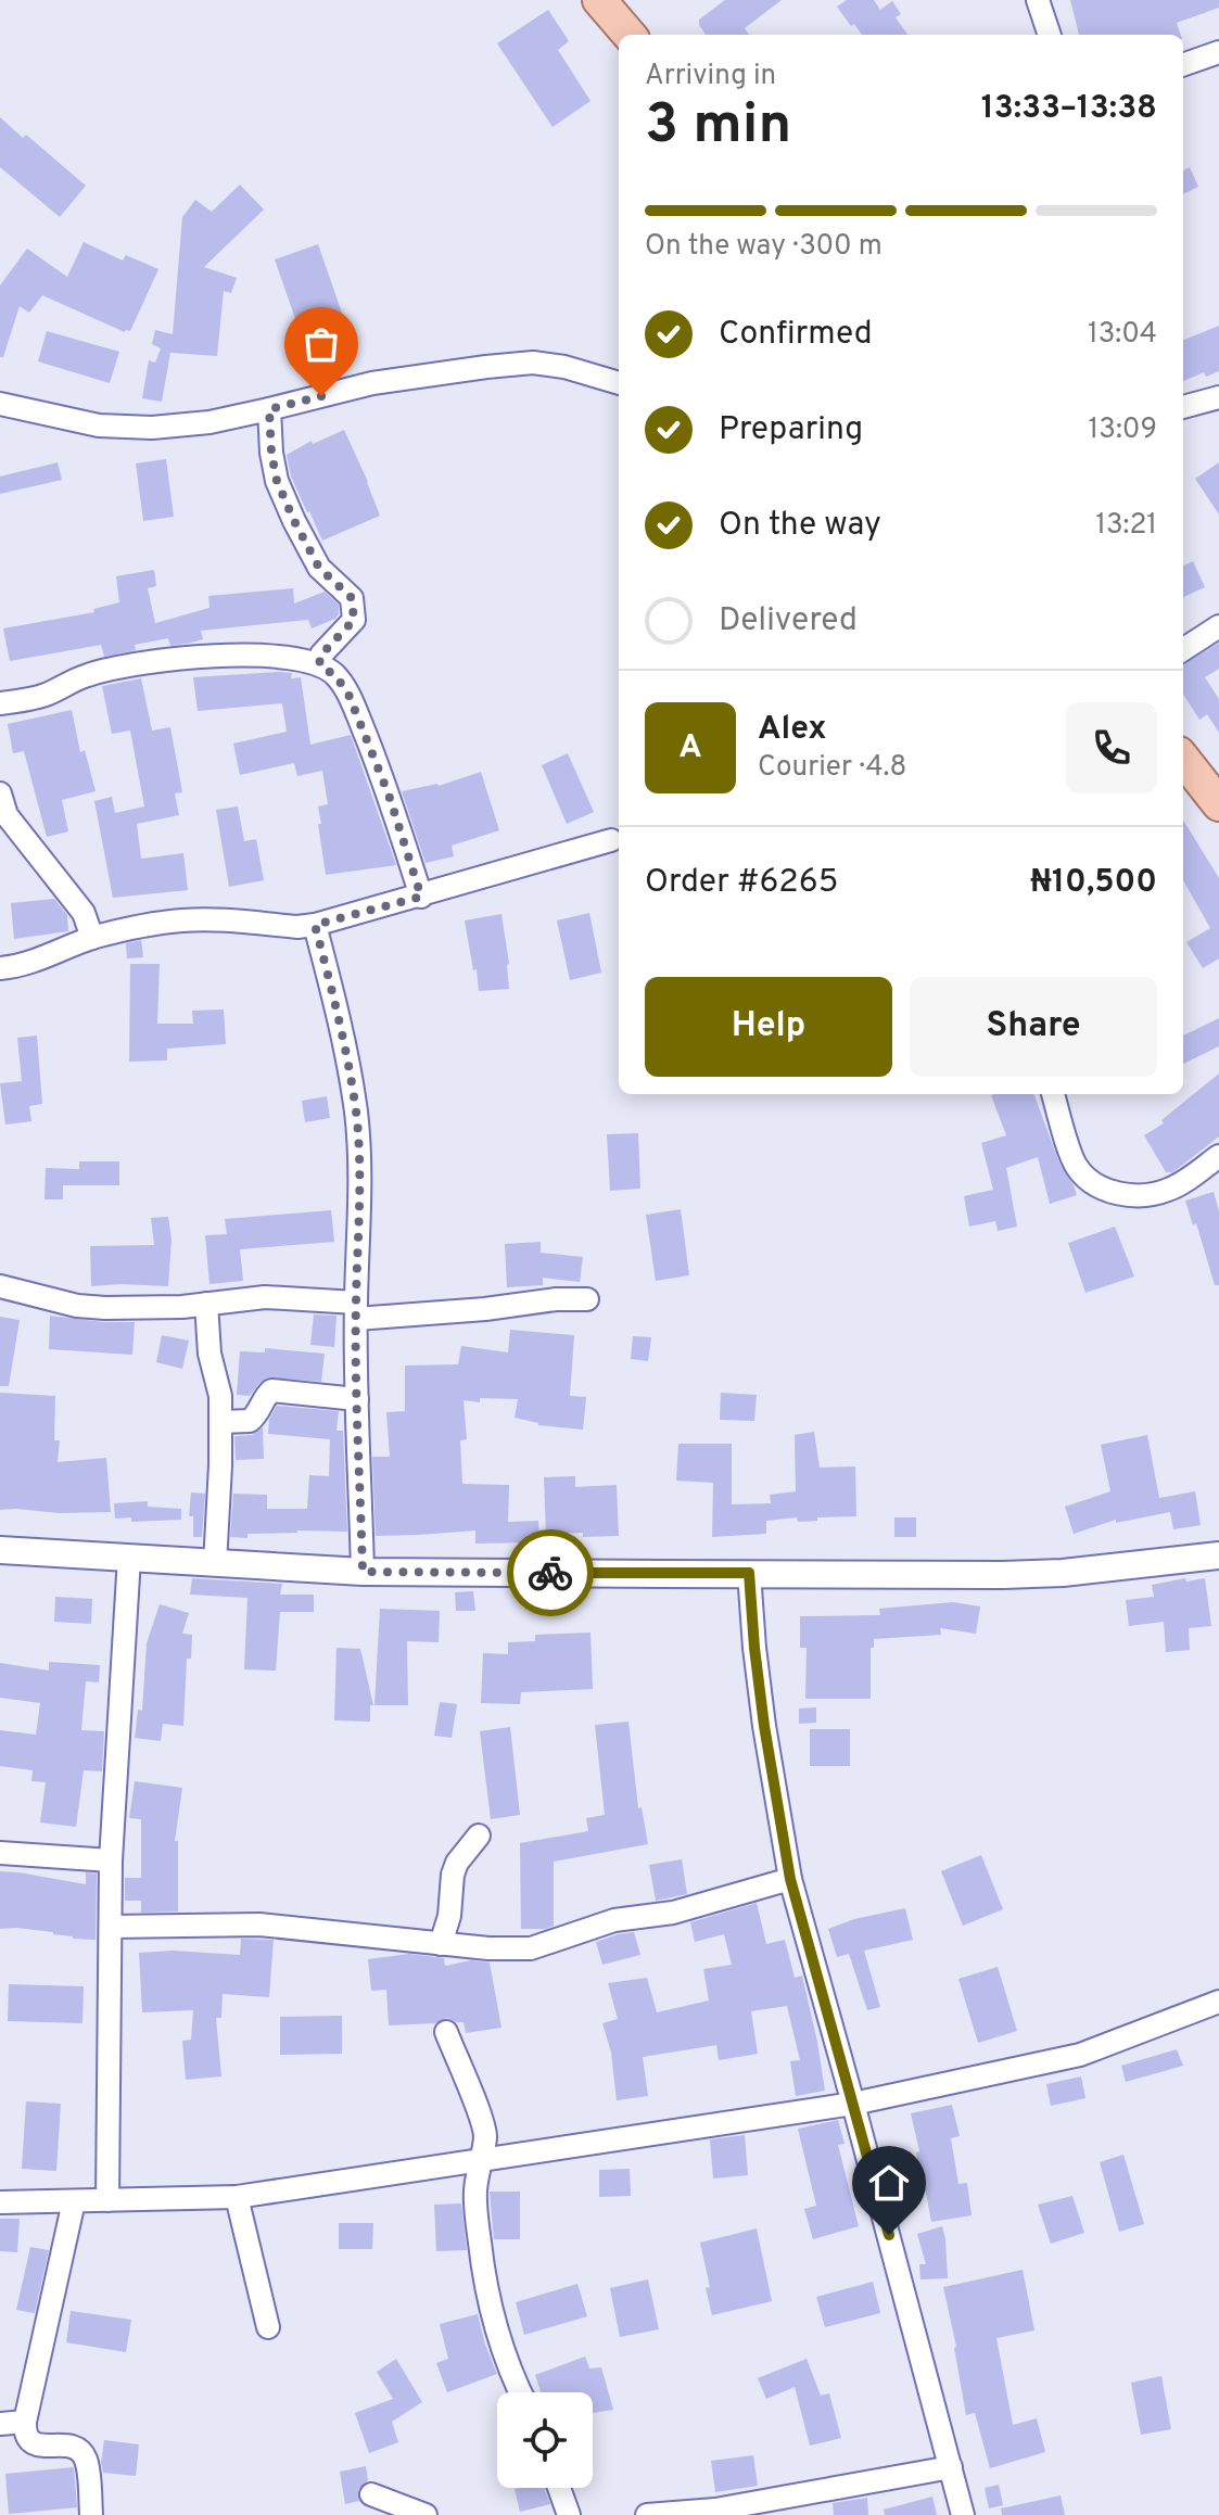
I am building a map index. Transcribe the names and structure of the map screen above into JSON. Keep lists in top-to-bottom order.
{
  "page": {
    "heading": ["3 min", "Arriving in", "13:33–13:38"],
    "panel": [
      "Alex",
      "Courier · 4.8",
      "Order #6265",
      "₦10,500"
    ],
    "bar": "On the way · 300 m",
    "list": [
      ["Confirmed", "13:04"],
      ["Preparing", "13:09"],
      ["On the way", "13:21"],
      "Delivered"
    ],
    "round": "A",
    "buttons": ["Help", "Share"]
  }
}
